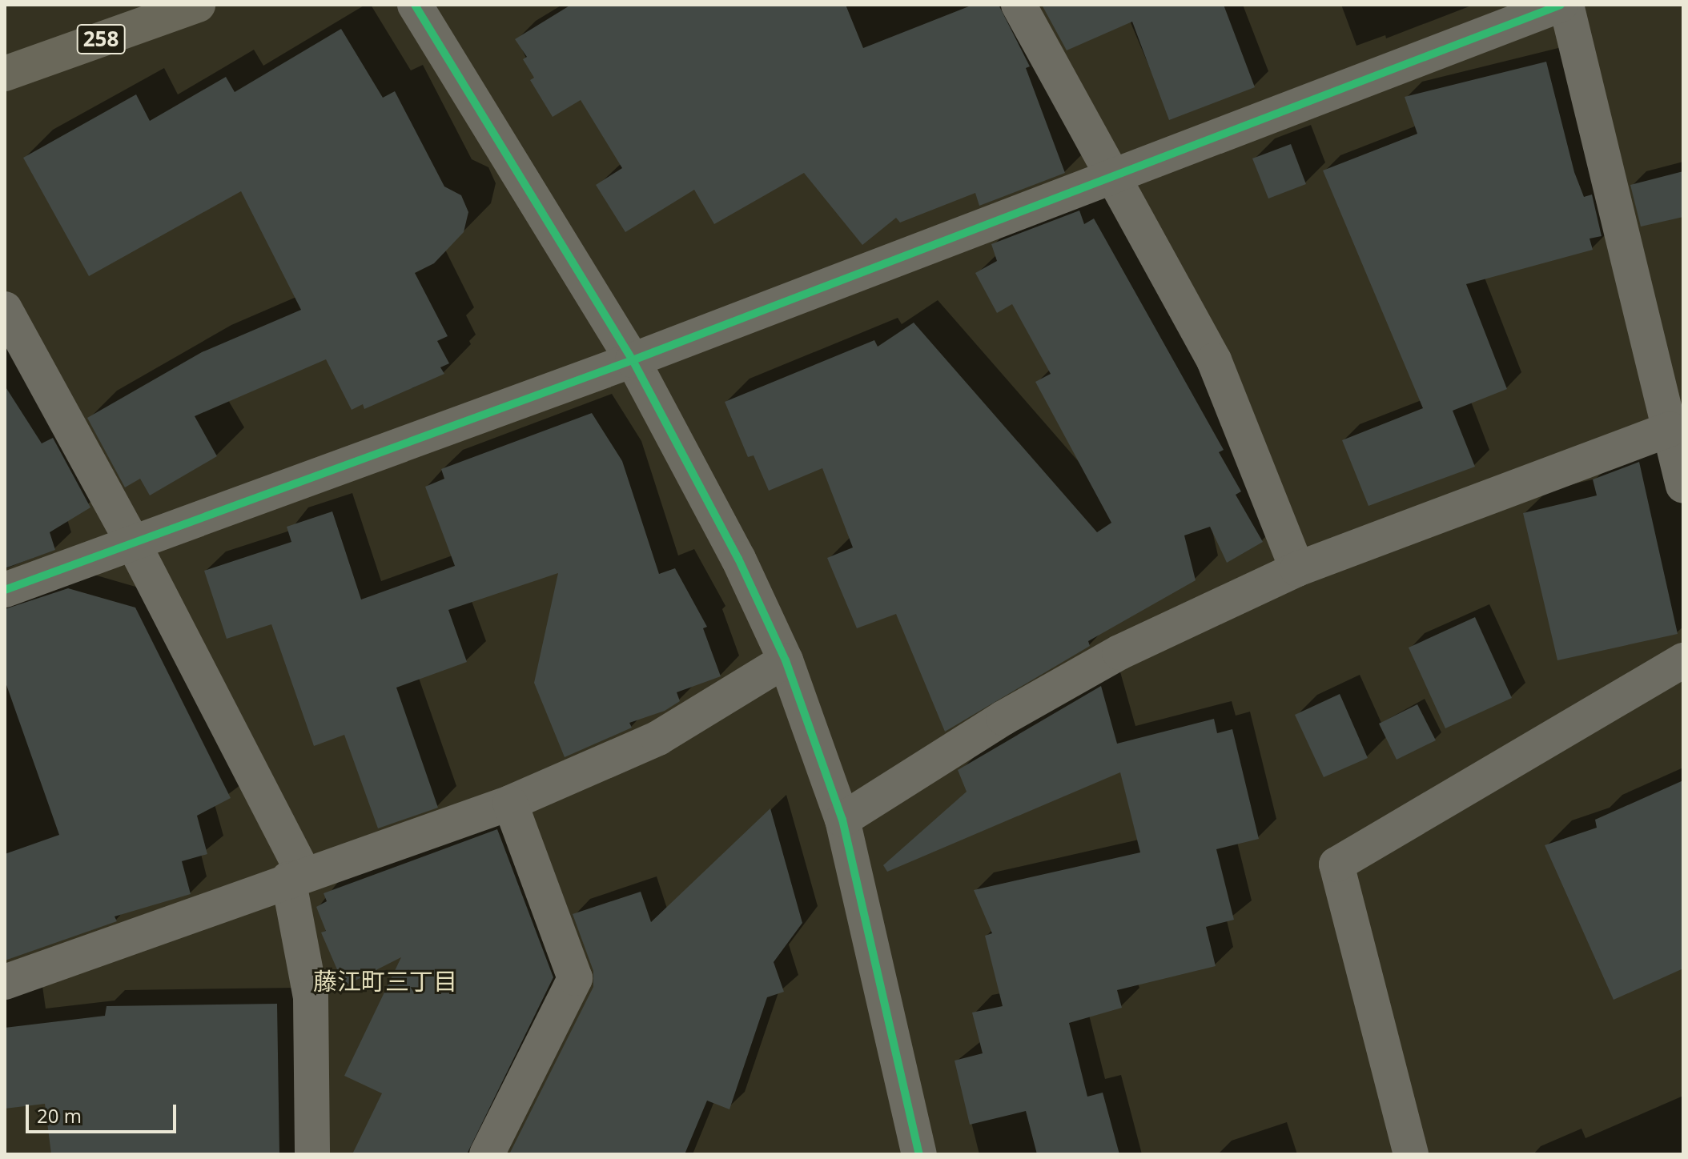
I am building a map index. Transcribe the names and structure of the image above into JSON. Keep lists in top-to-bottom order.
{
  "streets": {
    "highway": ["258"]
  },
  "districts": ["藤江町三丁目"],
  "scale_bar": "20 m"
}
